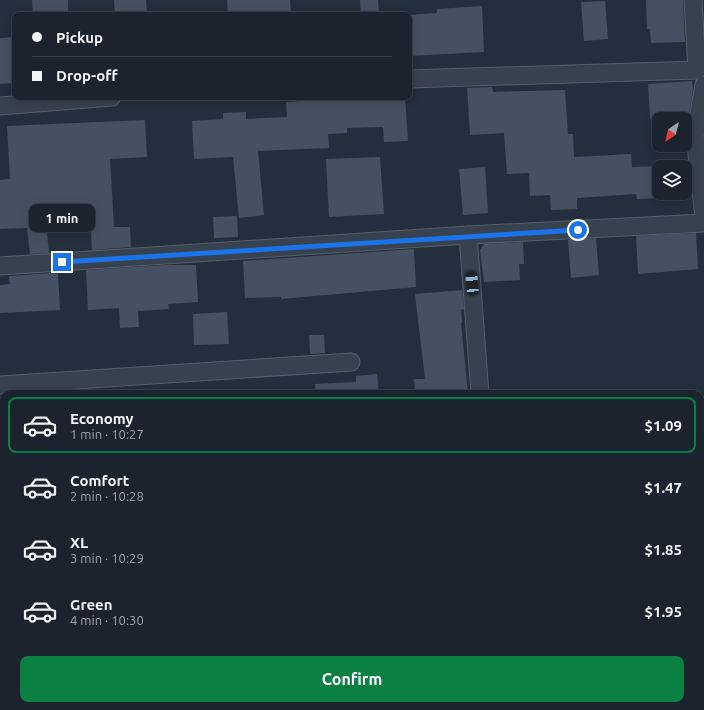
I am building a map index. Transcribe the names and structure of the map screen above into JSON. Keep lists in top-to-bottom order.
{
  "north": "bottom left",
  "page": {
    "banner": ["Pickup", "Drop-off"],
    "bubble": "1 min",
    "list": [
      {
        "name": "Economy",
        "note": "1 min · 10:27",
        "value": "$1.09"
      },
      {
        "name": "Comfort",
        "note": "2 min · 10:28",
        "value": "$1.47"
      },
      {
        "name": "XL",
        "note": "3 min · 10:29",
        "value": "$1.85"
      },
      {
        "name": "Green",
        "note": "4 min · 10:30",
        "value": "$1.95"
      }
    ],
    "buttons": "Confirm"
  }
}
